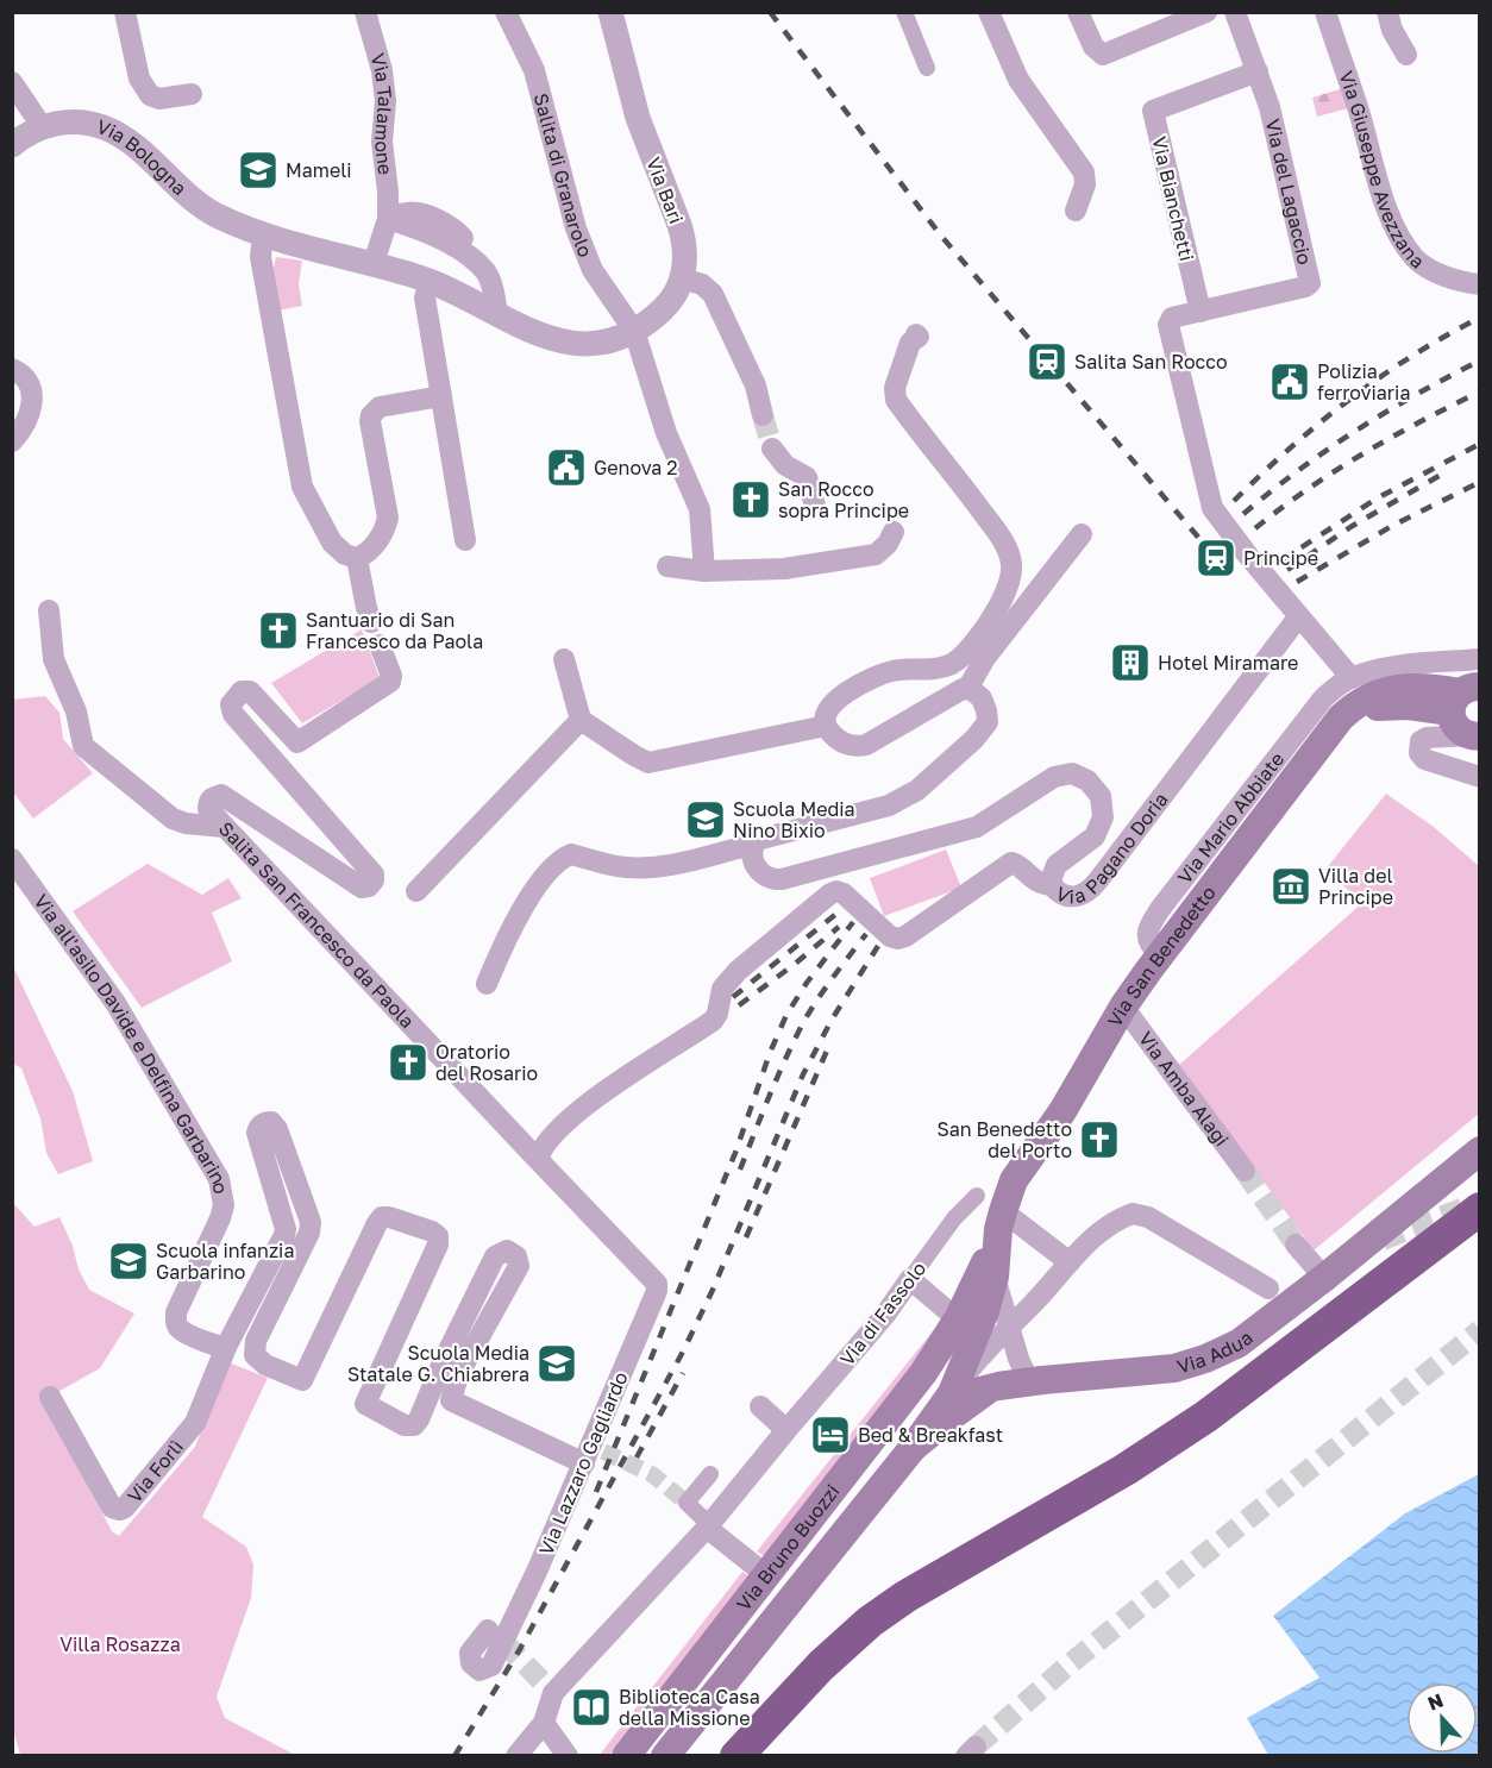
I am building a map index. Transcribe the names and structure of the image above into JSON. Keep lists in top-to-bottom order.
{
  "streets": {
    "main road": ["Via San Benedetto", "Via Adua", "Via Bruno Buozzi"],
    "street": [
      "Via Talamone",
      "Via Bologna",
      "Via Giuseppe Avezzana",
      "Salita di Granarolo",
      "Via Bari",
      "Via del Lagaccio",
      "Via Bianchetti",
      "Via Mario Abbiate",
      "Via Pagano Doria",
      "Salita San Francesco da Paola",
      "Via all'asilo Davide e Delfina Garbarino",
      "Via Amba Alagi",
      "Via di Fassolo",
      "Via Lazzaro Gagliardo",
      "Via Forlì"
    ]
  },
  "crossings": [
    ["Via Talamone", "Via Bologna"],
    ["Via Bologna", "Salita di Granarolo"],
    ["Via Bologna", "Via Bari"],
    ["Salita di Granarolo", "Via Bari"],
    ["Via del Lagaccio", "Via Bianchetti"],
    ["Via del Lagaccio", "Via Pagano Doria"],
    ["Via Mario Abbiate", "Via San Benedetto"],
    ["Salita San Francesco da Paola", "Via Lazzaro Gagliardo"],
    ["Via San Benedetto", "Via Amba Alagi"],
    ["Via San Benedetto", "Via Adua"],
    ["Via San Benedetto", "Via Bruno Buozzi"],
    ["Via all'asilo Davide e Delfina Garbarino", "Via Forlì"],
    ["Via Adua", "Via Bruno Buozzi"]
  ],
  "parks": ["Villa Rosazza"],
  "places": {
    "school or university": [
      "Mameli",
      "Scuola Media Nino Bixio",
      "Scuola infanzia Garbarino",
      "Scuola Media Statale G. Chiabrera"
    ],
    "station": ["Salita San Rocco", "Principe"],
    "public building": ["Polizia ferroviaria", "Genova 2"],
    "church": [
      "San Rocco sopra Principe",
      "Santuario di San Francesco da Paola",
      "Oratorio del Rosario",
      "San Benedetto del Porto"
    ],
    "building": ["Hotel Miramare"],
    "museum": ["Villa del Principe"],
    "hotel": ["Bed & Breakfast"],
    "library": ["Biblioteca Casa della Missione"]
  },
  "north": "top"
}
